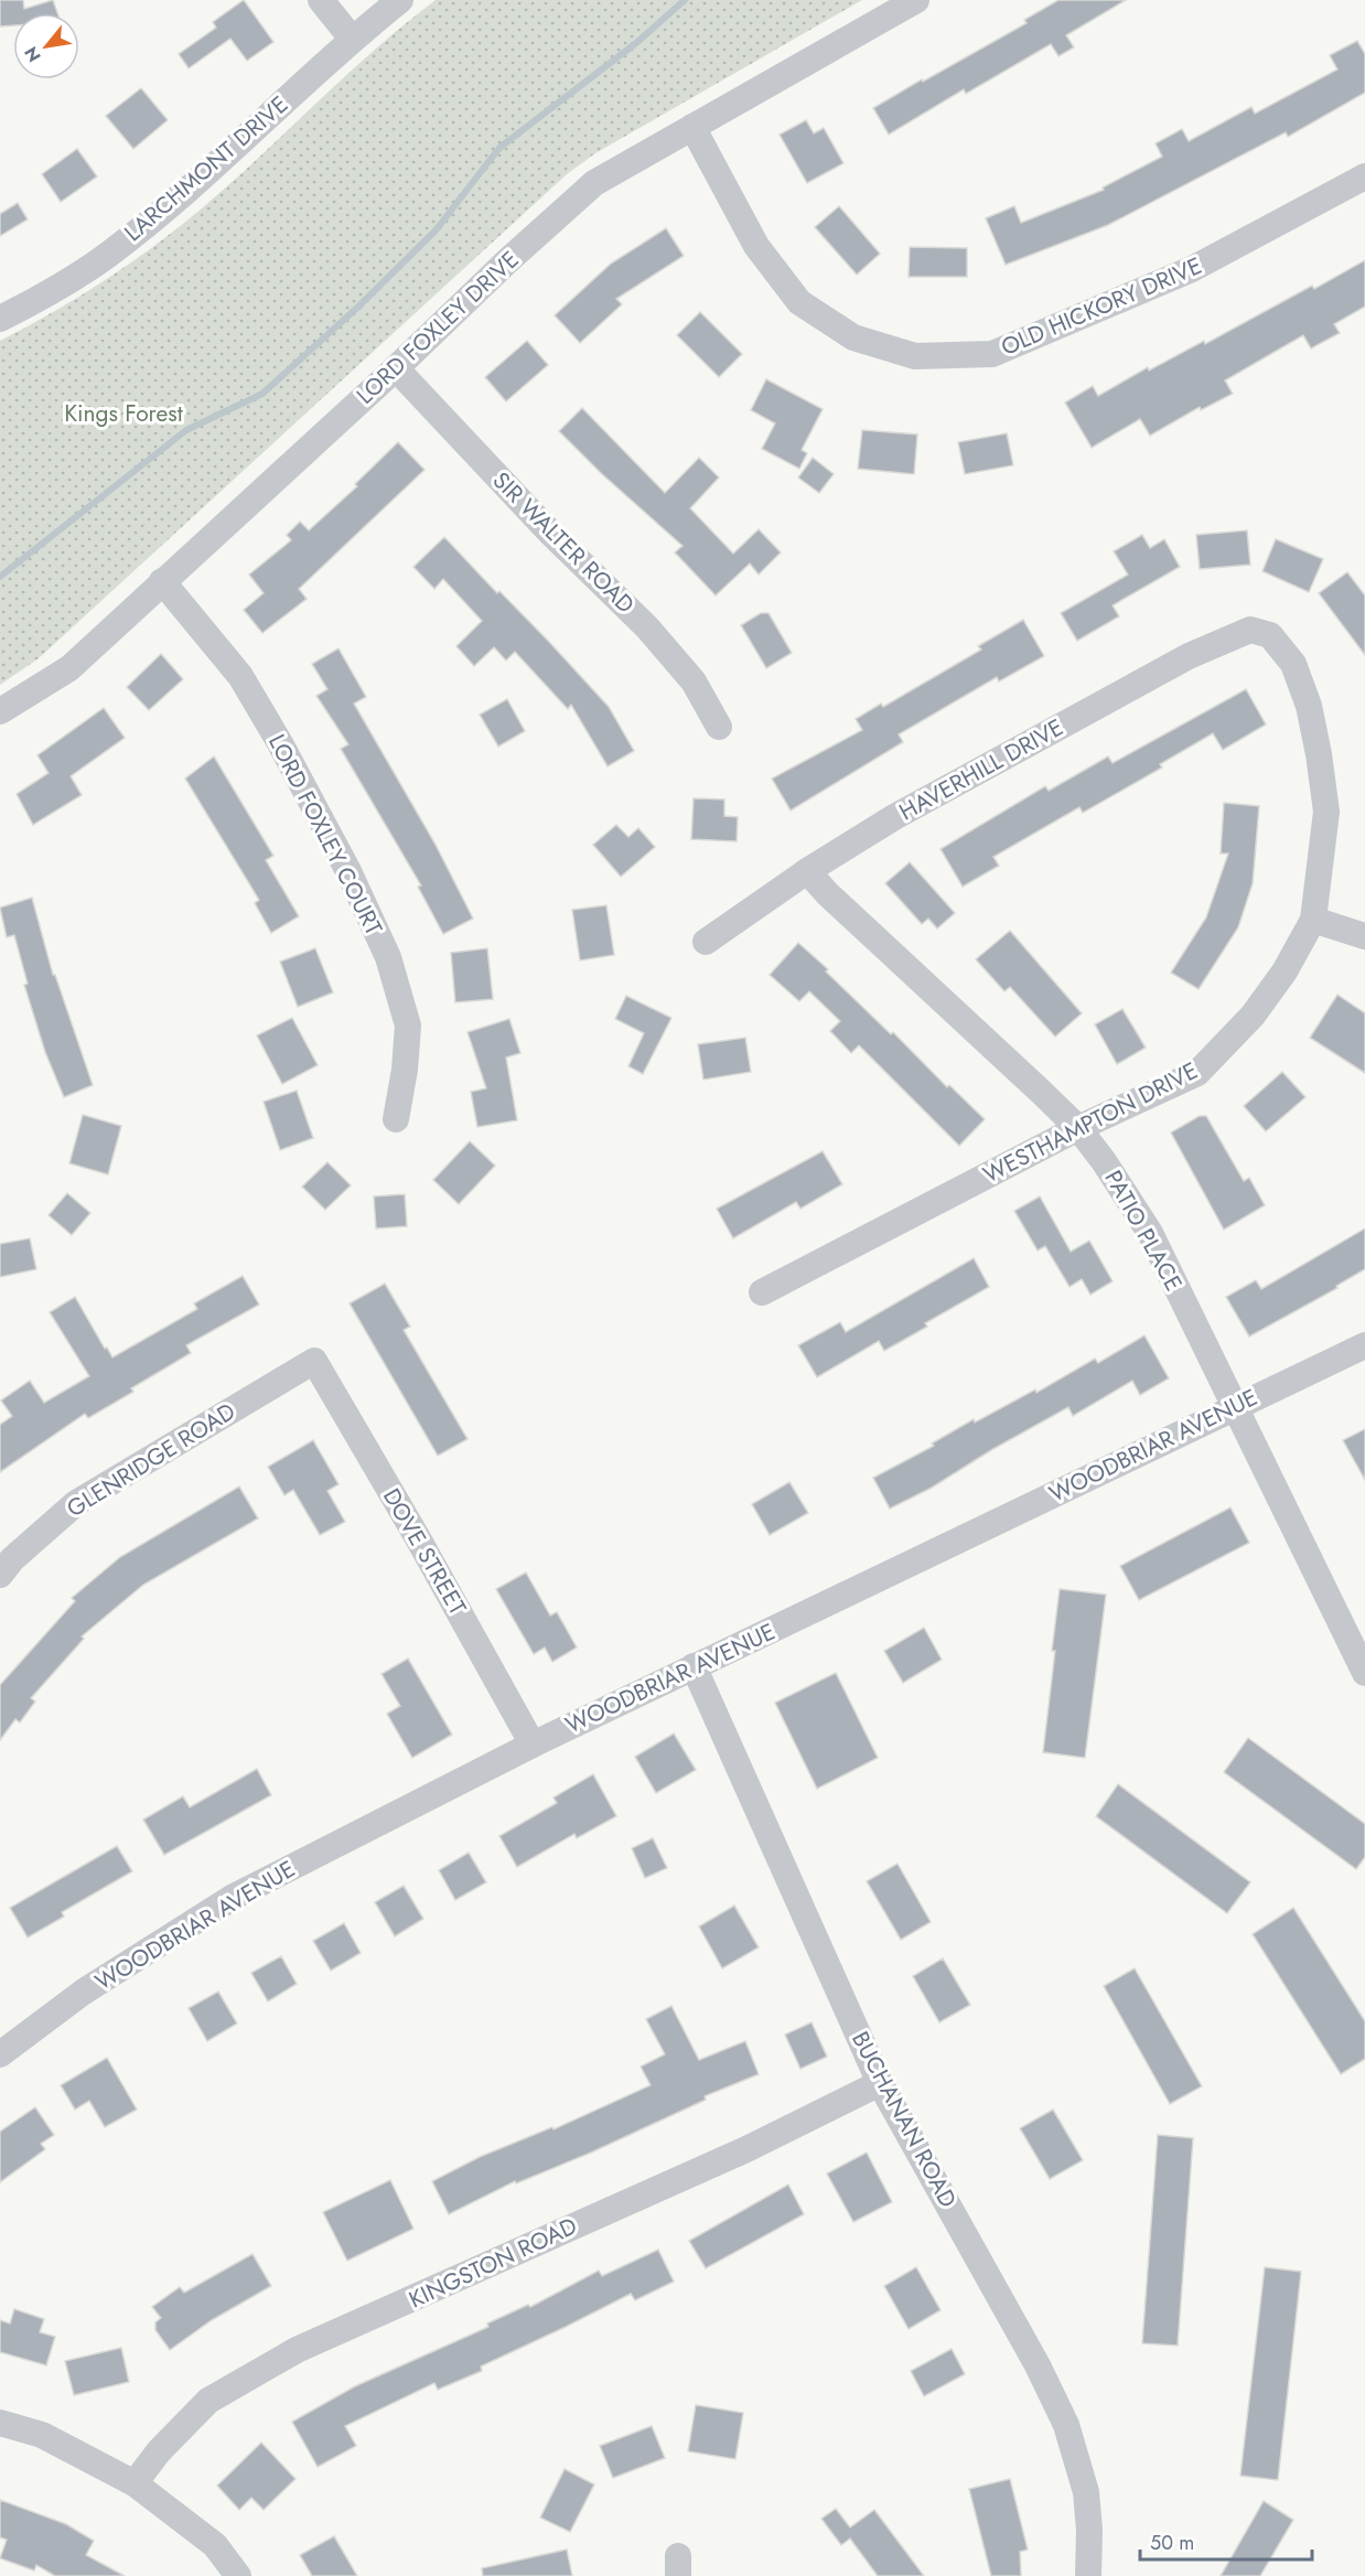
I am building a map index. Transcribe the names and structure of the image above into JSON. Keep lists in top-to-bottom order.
{
  "streets": {
    "street": [
      "LARCHMONT DRIVE",
      "OLD HICKORY DRIVE",
      "LORD FOXLEY DRIVE",
      "SIR WALTER ROAD",
      "HAVERHILL DRIVE",
      "LORD FOXLEY COURT",
      "WESTHAMPTON DRIVE",
      "PATIO PLACE",
      "WOODBRIAR AVENUE",
      "GLENRIDGE ROAD",
      "DOVE STREET",
      "BUCHANAN ROAD",
      "KINGSTON ROAD"
    ]
  },
  "crossings": [
    ["OLD HICKORY DRIVE", "LORD FOXLEY DRIVE"],
    ["LORD FOXLEY DRIVE", "SIR WALTER ROAD"],
    ["LORD FOXLEY DRIVE", "LORD FOXLEY COURT"],
    ["HAVERHILL DRIVE", "WESTHAMPTON DRIVE"],
    ["HAVERHILL DRIVE", "PATIO PLACE"],
    ["WESTHAMPTON DRIVE", "PATIO PLACE"],
    ["PATIO PLACE", "WOODBRIAR AVENUE"],
    ["WOODBRIAR AVENUE", "DOVE STREET"],
    ["WOODBRIAR AVENUE", "BUCHANAN ROAD"],
    ["GLENRIDGE ROAD", "DOVE STREET"],
    ["BUCHANAN ROAD", "KINGSTON ROAD"]
  ],
  "parks": ["Kings Forest"],
  "scale_bar": "50 m",
  "north": "bottom left"
}
